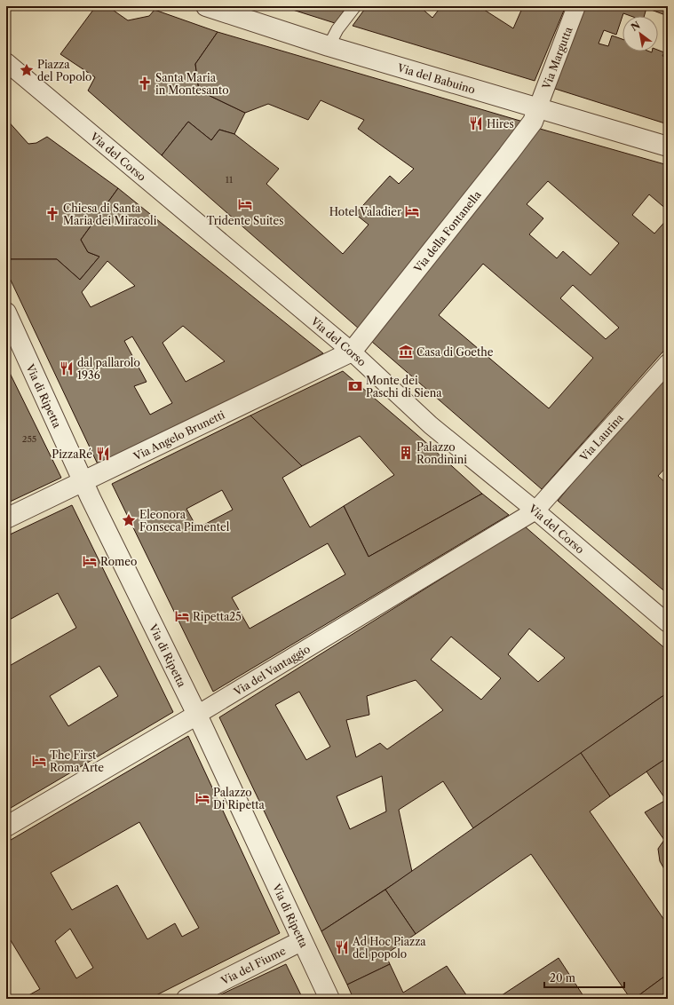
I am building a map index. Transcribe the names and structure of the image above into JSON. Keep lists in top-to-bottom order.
{
  "streets": {
    "street": [
      "Via Margutta",
      "Via del Babuino",
      "Via del Corso",
      "Via della Fontanella",
      "Via di Ripetta",
      "Via Angelo Brunetti",
      "Via Laurina",
      "Via del Vantaggio",
      "Via del Fiume"
    ]
  },
  "crossings": [
    ["Via Margutta", "Via del Babuino"],
    ["Via Margutta", "Via della Fontanella"],
    ["Via del Babuino", "Via della Fontanella"],
    ["Via del Corso", "Via della Fontanella"],
    ["Via del Corso", "Via Angelo Brunetti"],
    ["Via del Corso", "Via Laurina"],
    ["Via del Corso", "Via del Vantaggio"],
    ["Via della Fontanella", "Via Angelo Brunetti"],
    ["Via di Ripetta", "Via Angelo Brunetti"],
    ["Via di Ripetta", "Via del Vantaggio"],
    ["Via di Ripetta", "Via del Fiume"],
    ["Via Laurina", "Via del Vantaggio"]
  ],
  "places": {
    "place": ["Piazza del Popolo", "Eleonora Fonseca Pimentel"],
    "church": ["Santa Maria in Montesanto", "Chiesa di Santa Maria dei Miracoli"],
    "restaurant": [
      "Hires",
      "dal pallarolo 1936",
      "PizzaRé",
      "Ad Hoc Piazza del popolo"
    ],
    "hotel": [
      "Tridente Suites",
      "Hotel Valadier",
      "Romeo",
      "Ripetta25",
      "The First Roma Arte",
      "Palazzo Di Ripetta"
    ],
    "museum": ["Casa di Goethe"],
    "bank": ["Monte dei Paschi di Siena"],
    "building": ["Palazzo Rondinini"]
  },
  "house_numbers": ["11", "255"],
  "scale_bar": "20 m",
  "north": "top left"
}
